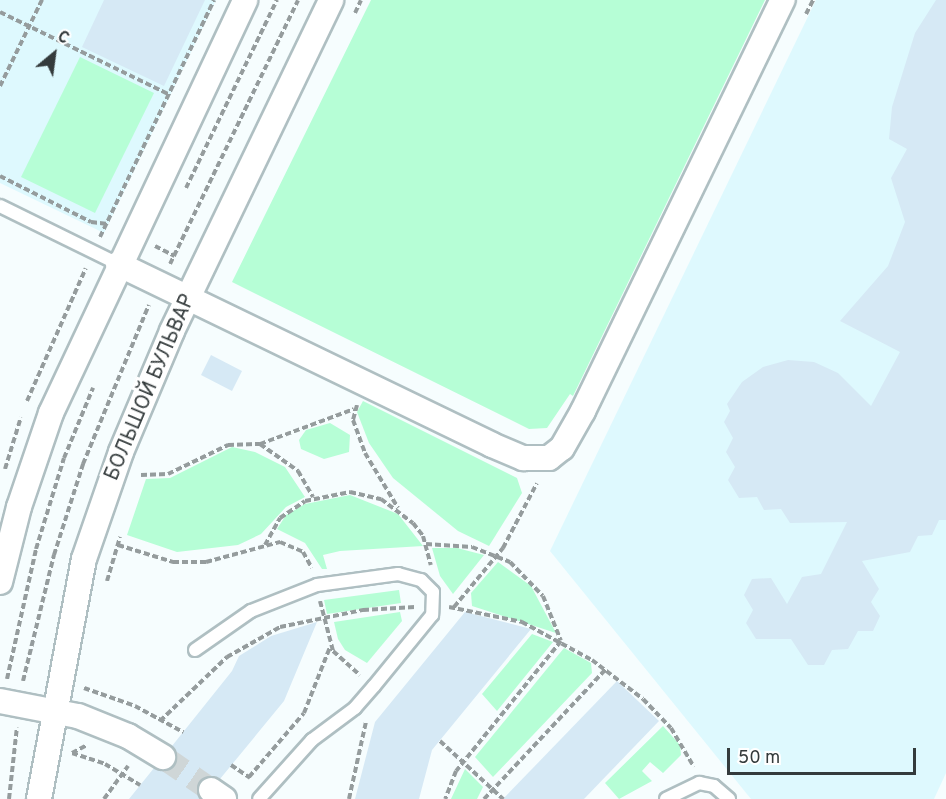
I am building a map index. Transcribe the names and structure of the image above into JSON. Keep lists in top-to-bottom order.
{
  "streets": {
    "street": ["БОЛЬШОЙ БУЛЬВАР"]
  },
  "scale_bar": "50 m",
  "north": "top right"
}
